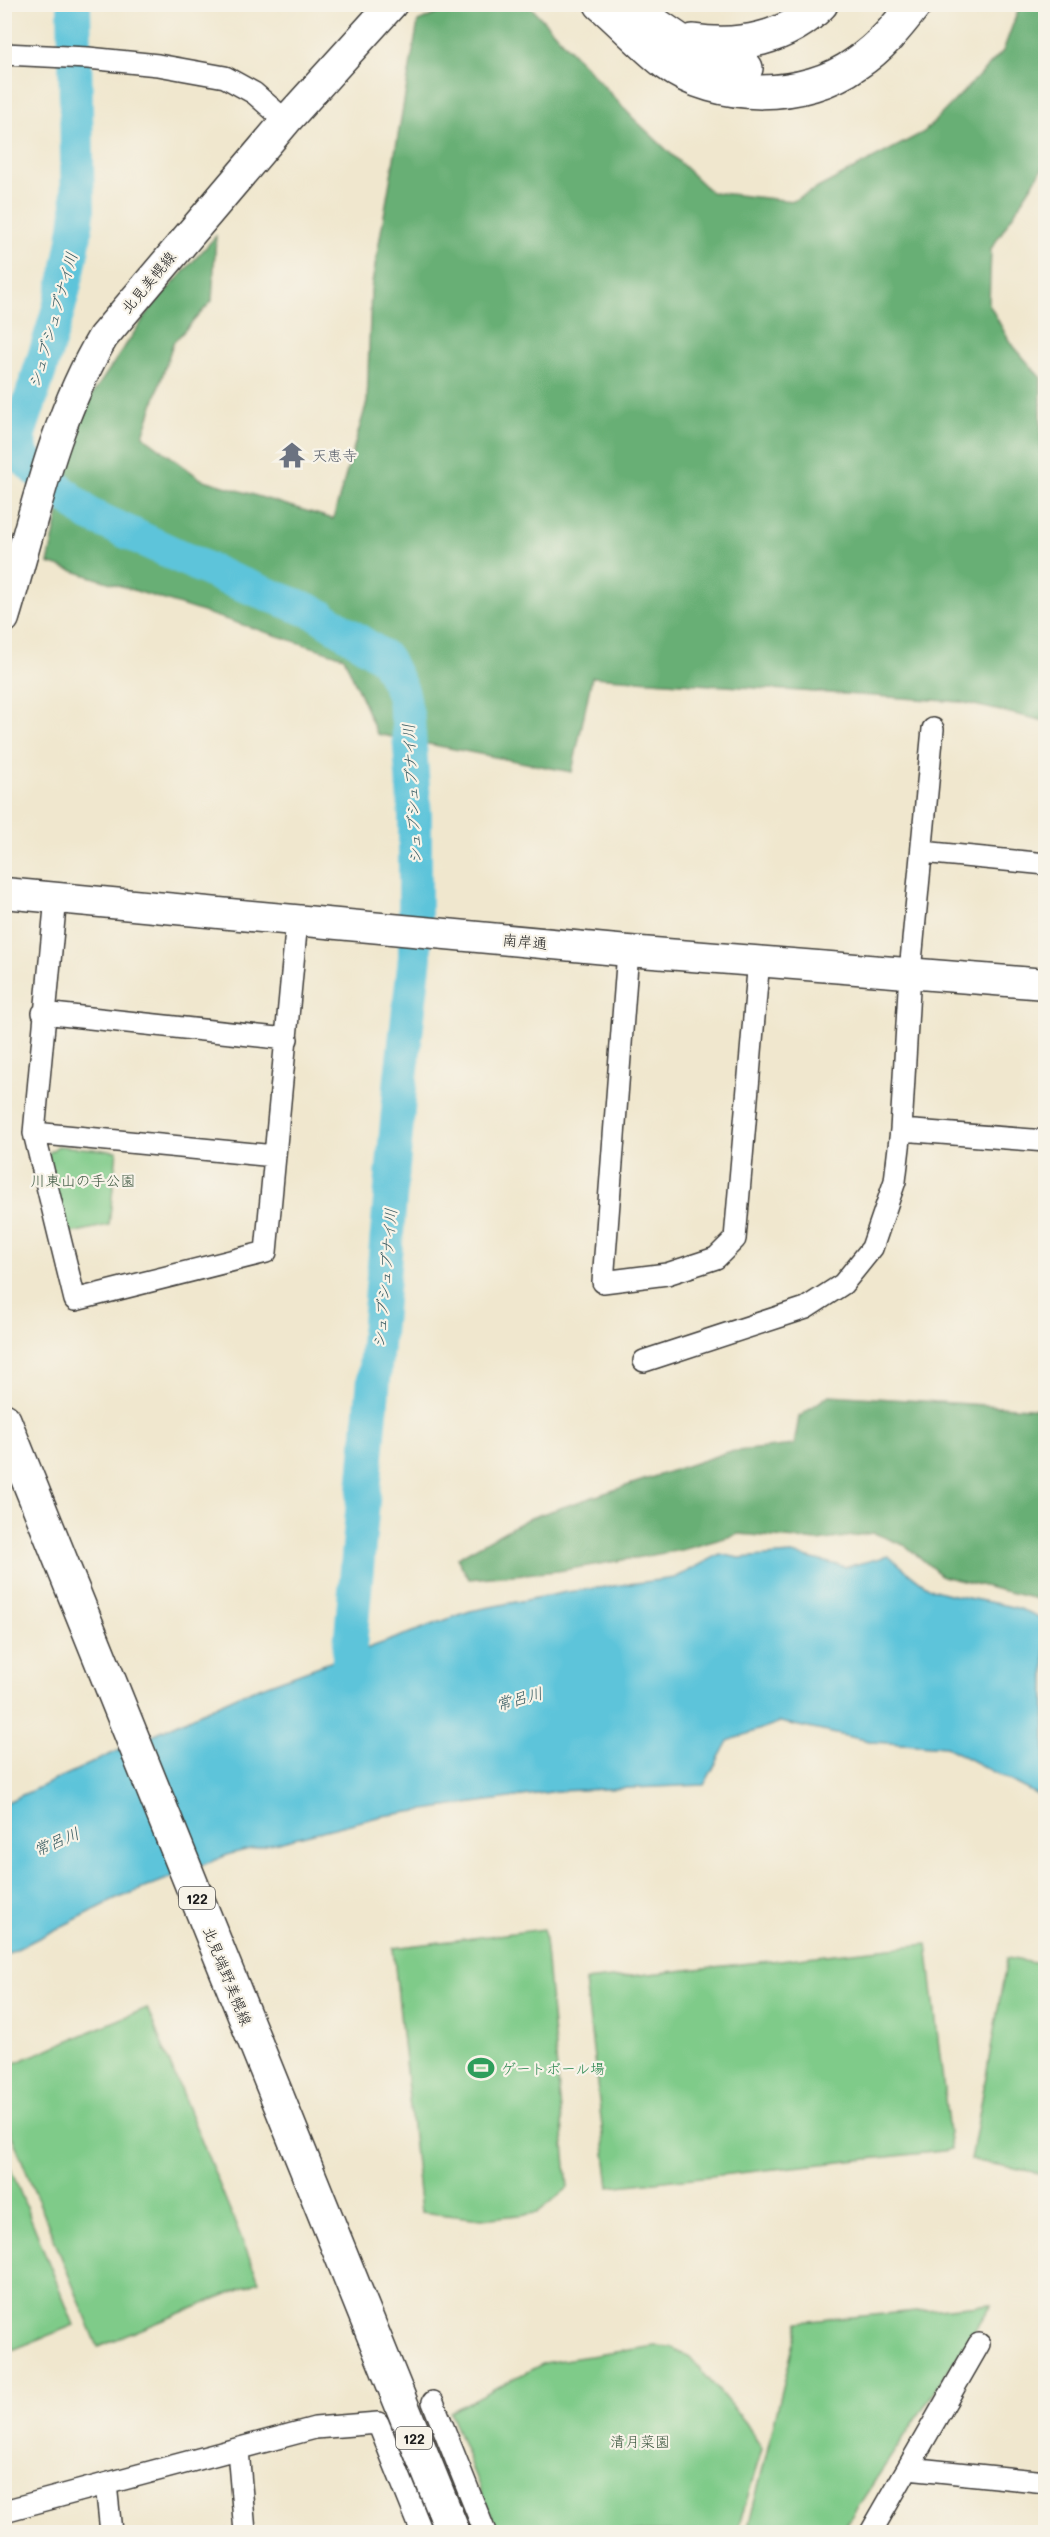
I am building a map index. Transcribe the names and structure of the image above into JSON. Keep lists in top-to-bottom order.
{
  "streets": {
    "main road": [
      "北見美幌線",
      "南岸通",
      "122",
      "北見端野美幌線"
    ]
  },
  "water": ["シュブシュブナイ川", "常呂川"],
  "parks": ["川東山の手公園", "清月菜園"],
  "places": {
    "temple": ["天恵寺"],
    "sports": ["ゲートボール場"]
  }
}
